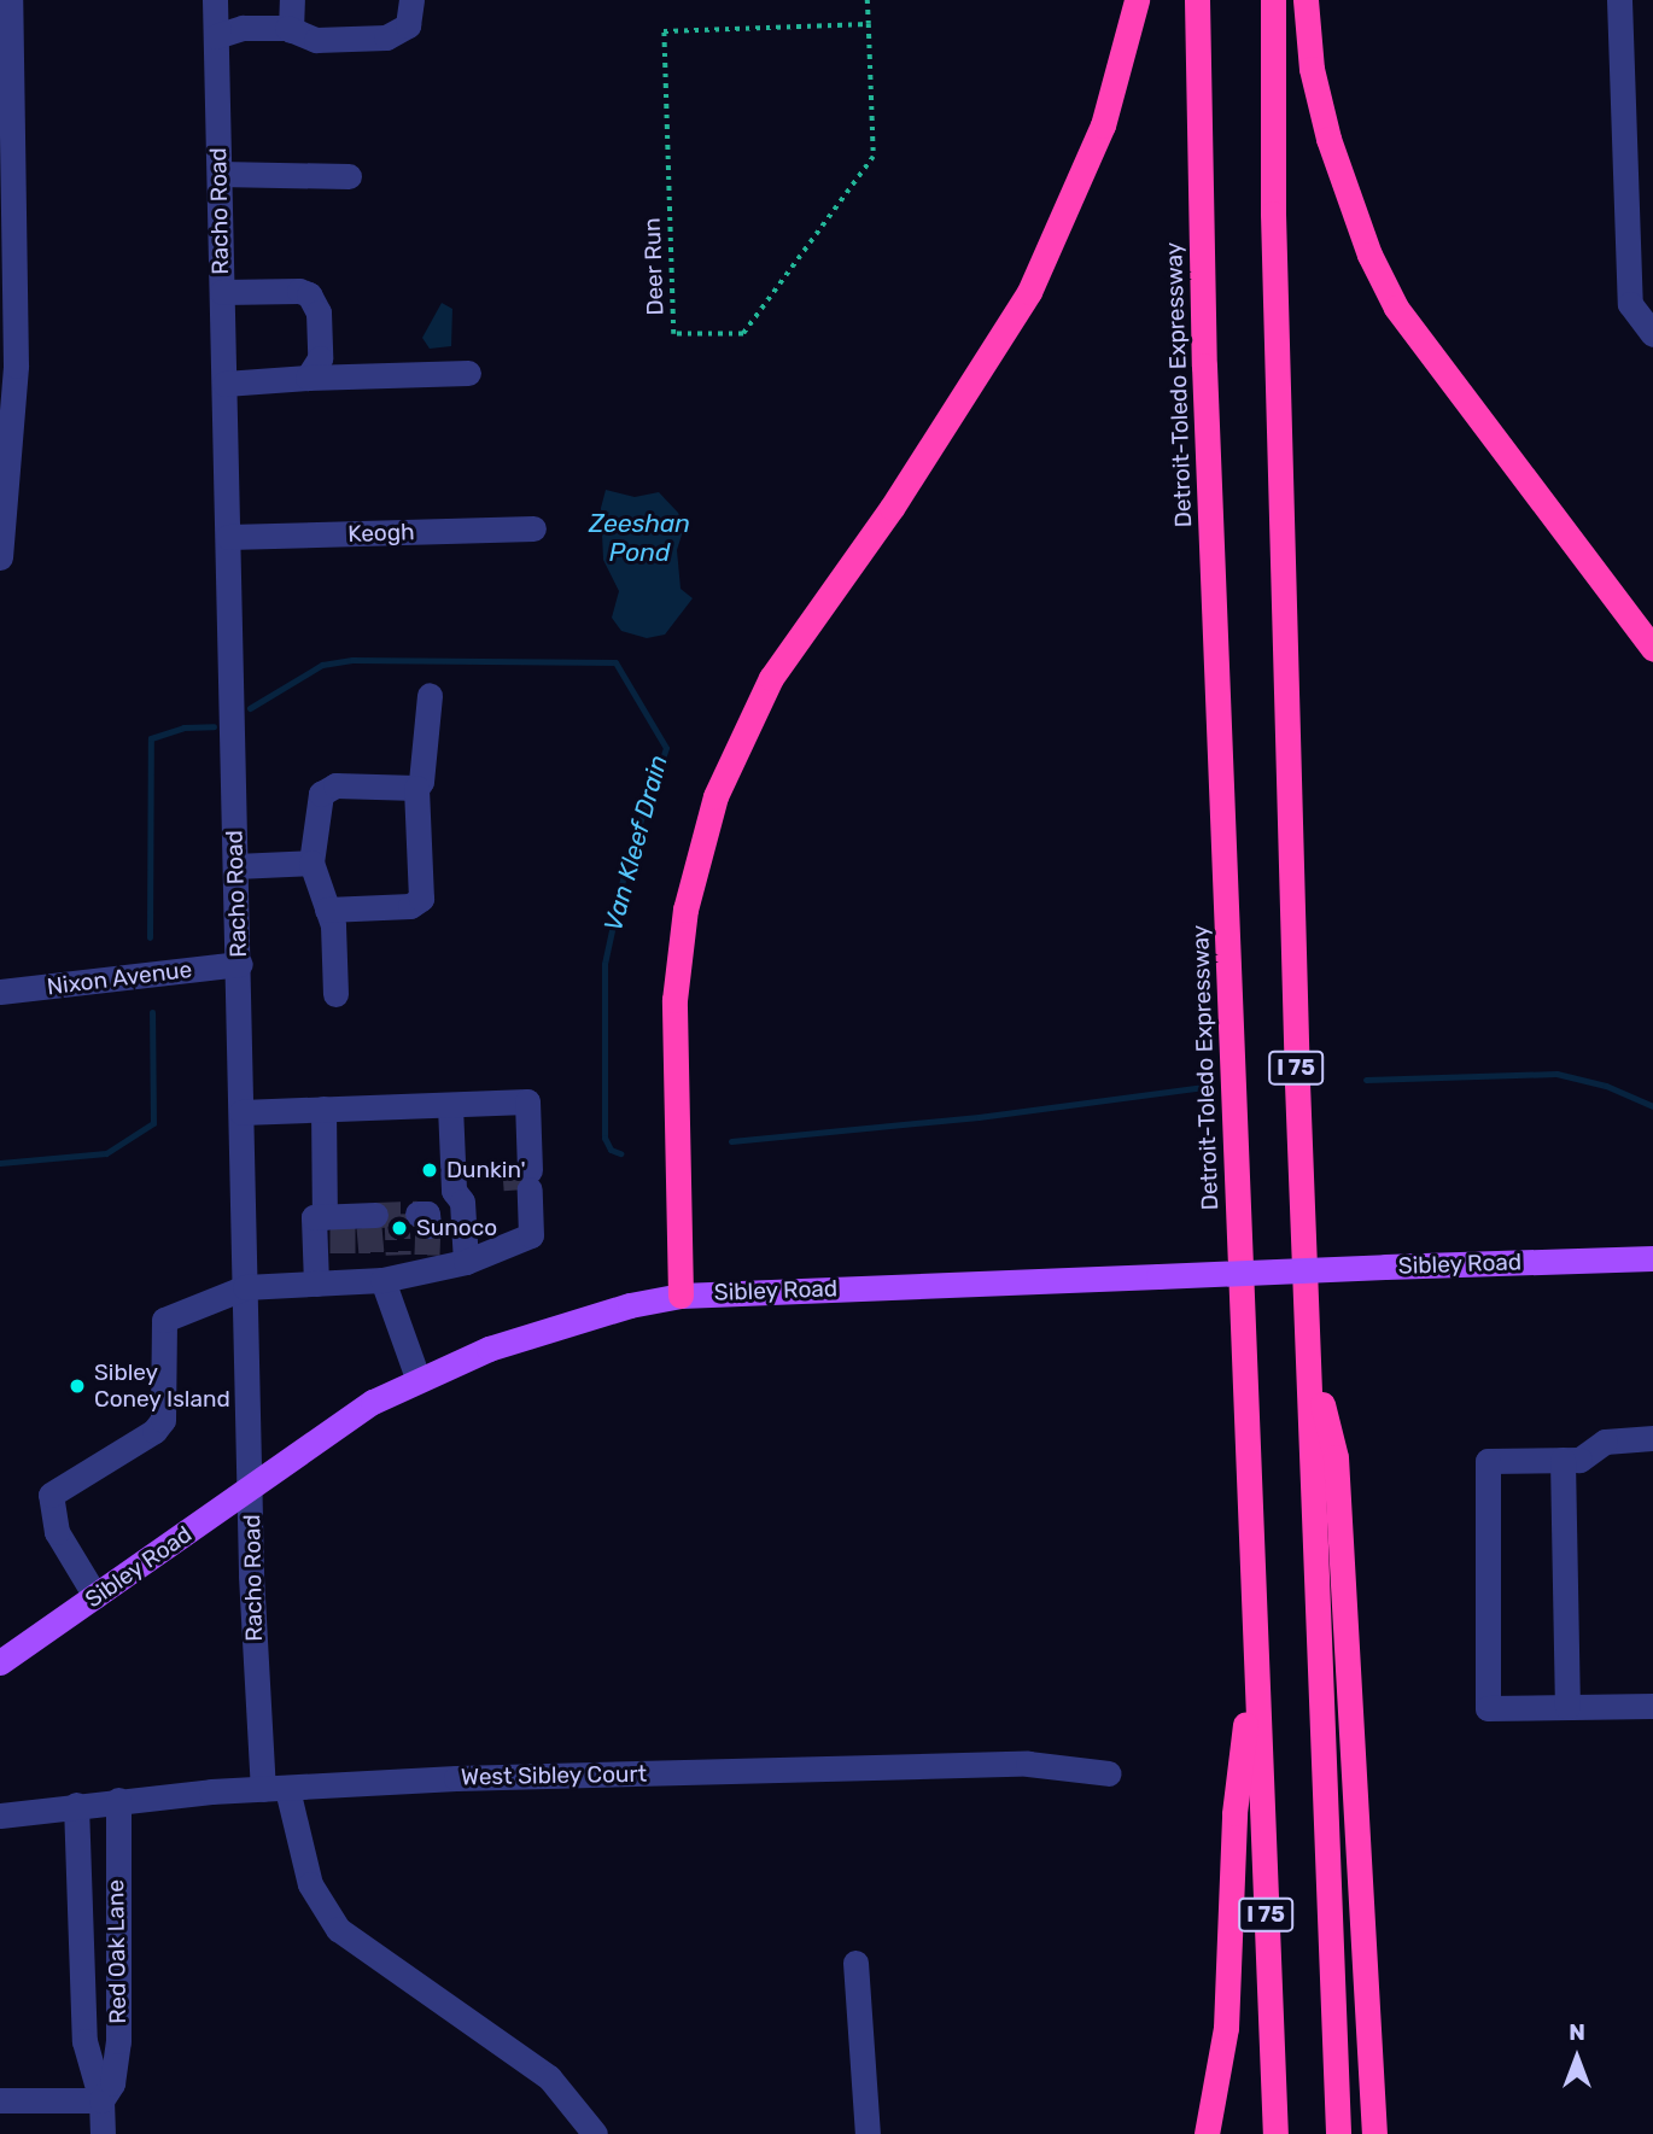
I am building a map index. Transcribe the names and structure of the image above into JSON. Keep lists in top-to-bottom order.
{
  "streets": {
    "highway": ["Detroit-Toledo Expressway", "I 75"],
    "main road": ["Sibley Road"],
    "street": [
      "Racho Road",
      "Keogh",
      "Nixon Avenue",
      "West Sibley Court",
      "Red Oak Lane"
    ],
    "path": ["Deer Run"]
  },
  "crossings": [
    ["Racho Road", "Keogh"],
    ["Racho Road", "Nixon Avenue"],
    ["Racho Road", "Sibley Road"],
    ["Racho Road", "West Sibley Court"],
    ["West Sibley Court", "Red Oak Lane"]
  ],
  "water": ["Zeeshan Pond", "Van Kleef Drain"],
  "places": ["Dunkin'", "Sunoco", "Sibley Coney Island"],
  "north": "top"
}
